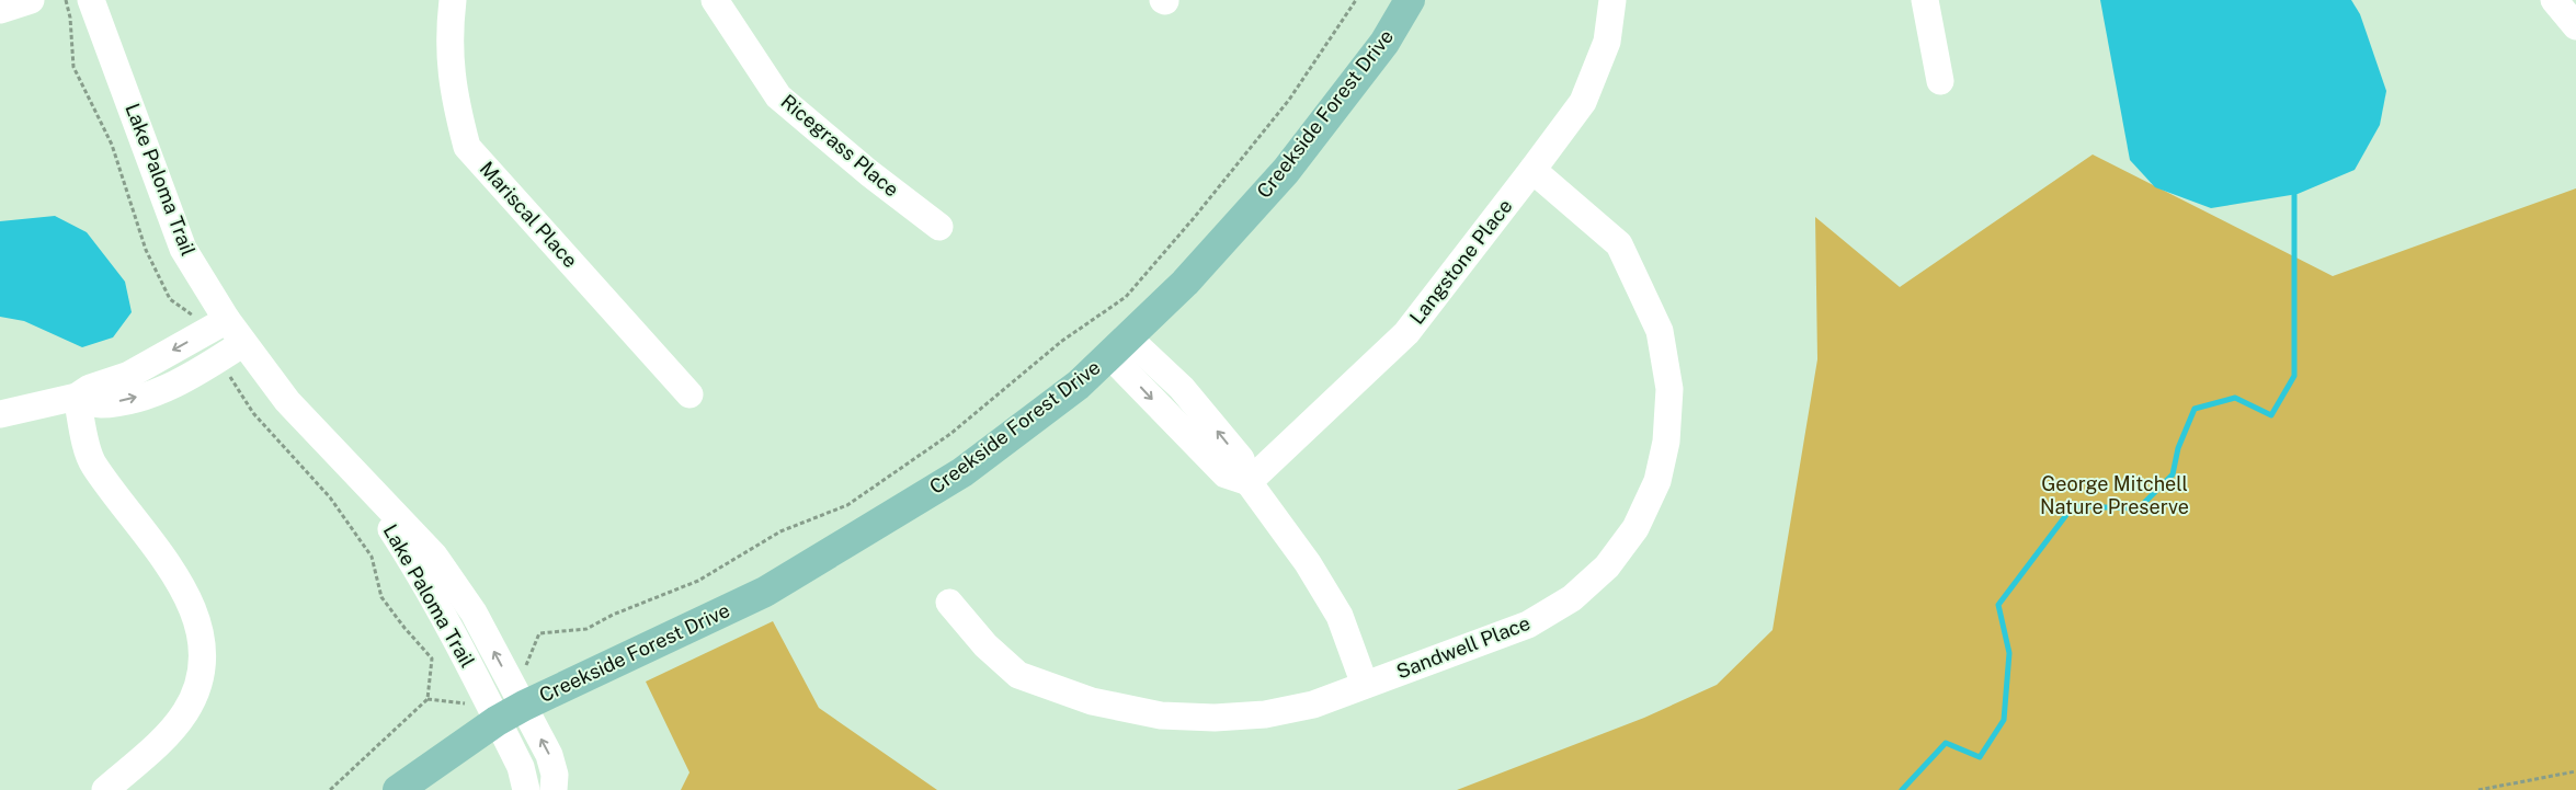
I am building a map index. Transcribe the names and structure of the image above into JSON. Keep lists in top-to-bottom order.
{
  "streets": {
    "main road": ["Creekside Forest Drive"],
    "street": [
      "Ricegrass Place",
      "Lake Paloma Trail",
      "Mariscal Place",
      "Langstone Place",
      "Sandwell Place"
    ]
  },
  "crossings": [
    ["Creekside Forest Drive", "Lake Paloma Trail"],
    ["Langstone Place", "Sandwell Place"]
  ],
  "parks": ["George Mitchell Nature Preserve"]
}
